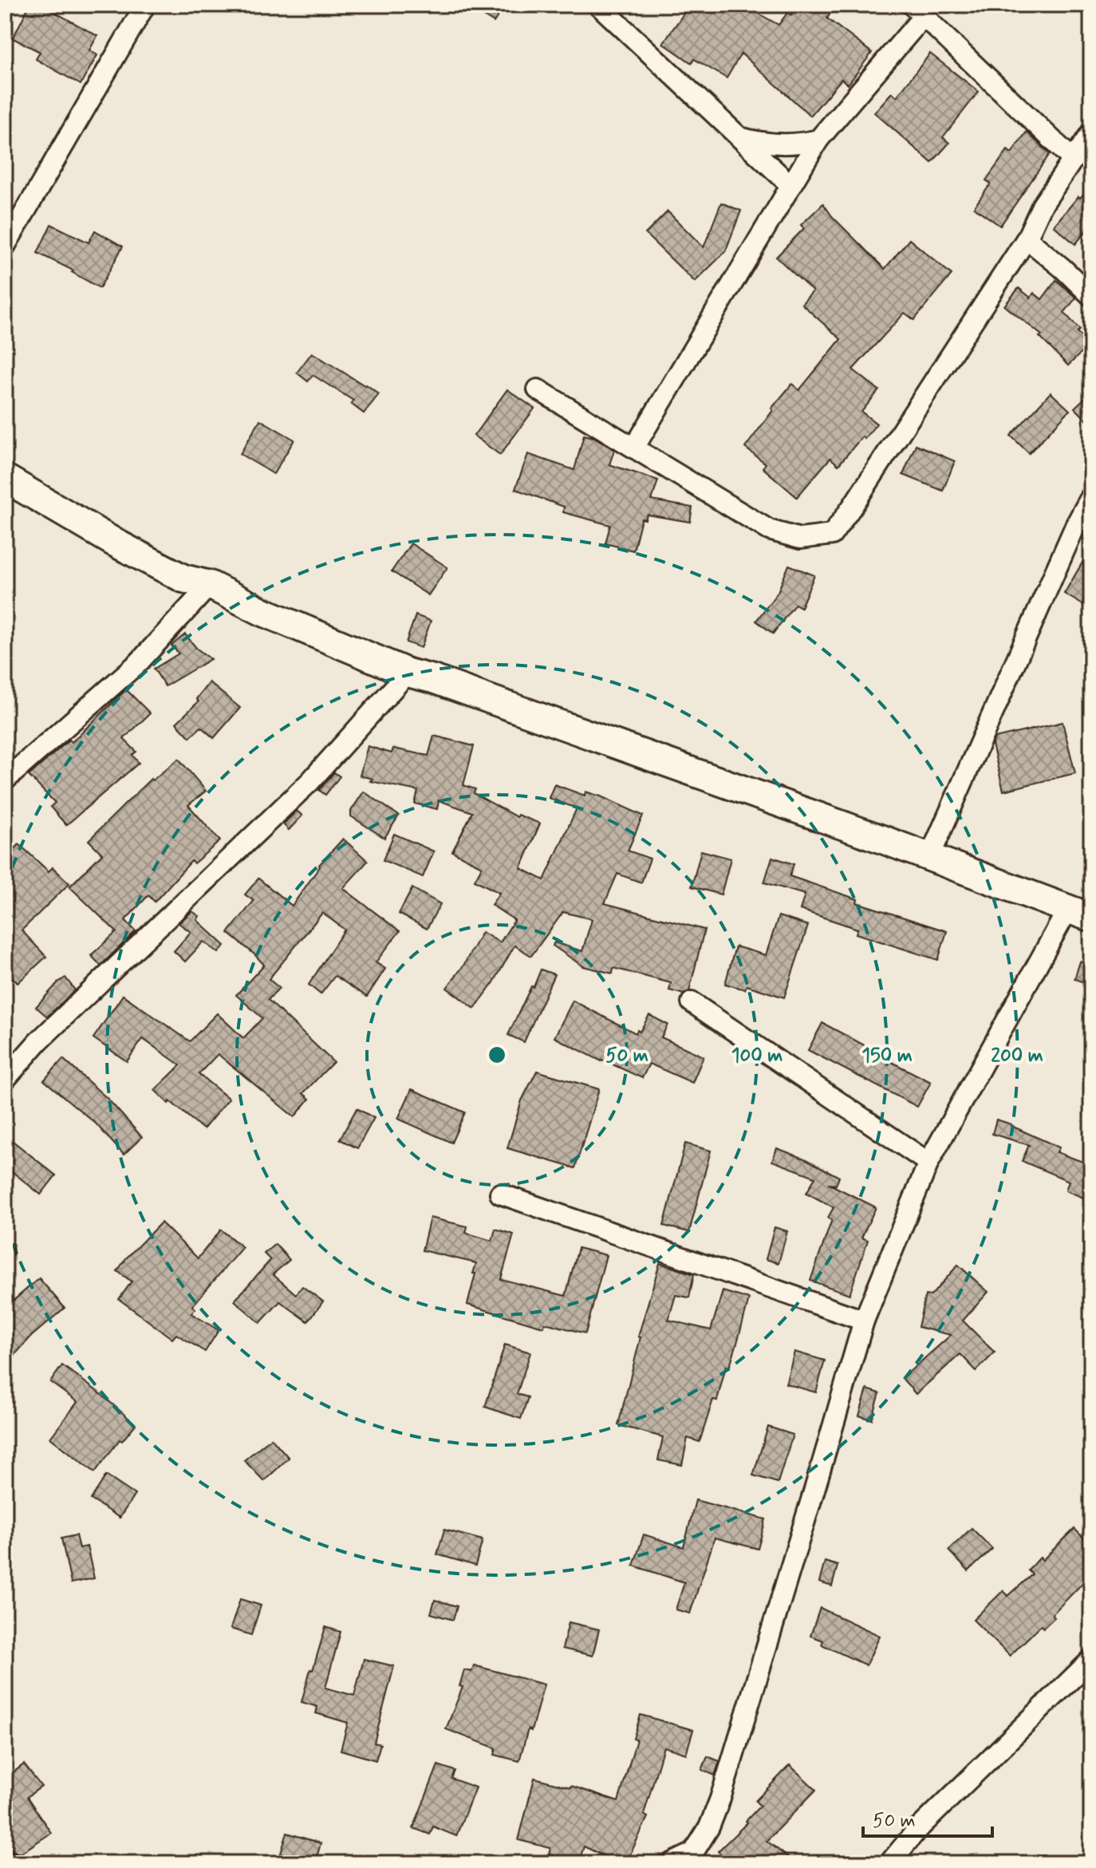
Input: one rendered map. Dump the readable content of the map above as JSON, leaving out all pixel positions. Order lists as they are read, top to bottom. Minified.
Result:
{"scale_bar":"50 m","rings":["50 m","100 m","150 m","200 m"]}
